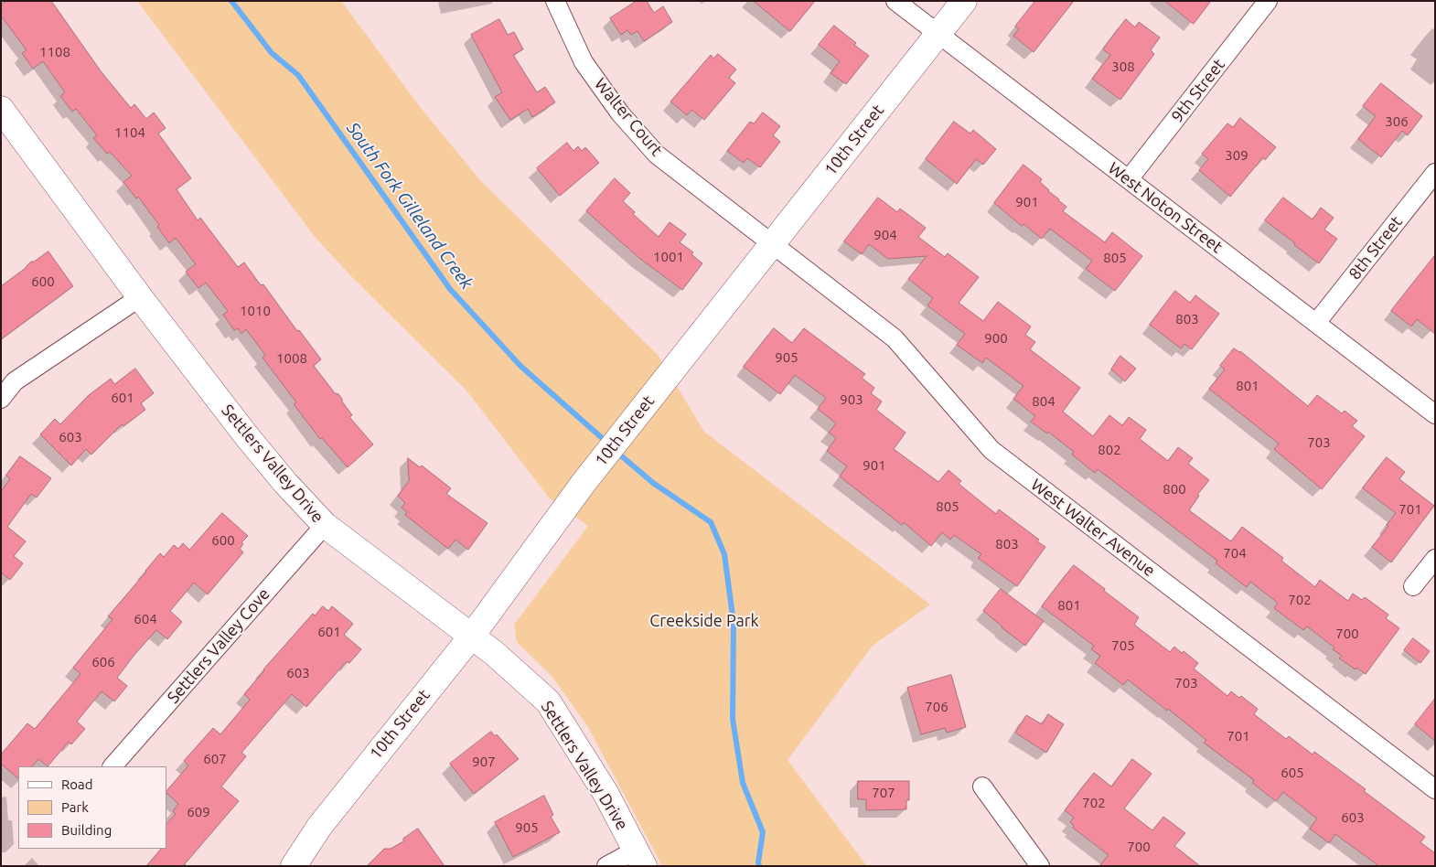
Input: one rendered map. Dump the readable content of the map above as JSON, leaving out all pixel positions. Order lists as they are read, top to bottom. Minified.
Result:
{"streets":{"street":["9th Street","Walter Court","10th Street","West Noton Street","8th Street","Settlers Valley Drive","West Walter Avenue","Settlers Valley Cove"]},"crossings":[["9th Street","West Noton Street"],["Walter Court","10th Street"],["Walter Court","West Walter Avenue"],["10th Street","West Noton Street"],["10th Street","Settlers Valley Drive"],["10th Street","West Walter Avenue"],["West Noton Street","8th Street"],["Settlers Valley Drive","Settlers Valley Cove"]],"water":["South Fork Gilleland Creek"],"parks":["Creekside Park"],"house_numbers":["1108","308","306","1104","309","901","904","1001","805","600","1010","803","900","905","1008","801","601","903","804","603","703","802","901","800","805","701","600","803","704","702","801","604","601","700","705","606","603","703","706","701","607","907","605","707","702","609","603","905","700"],"legend":["Road","Park","Building"]}
